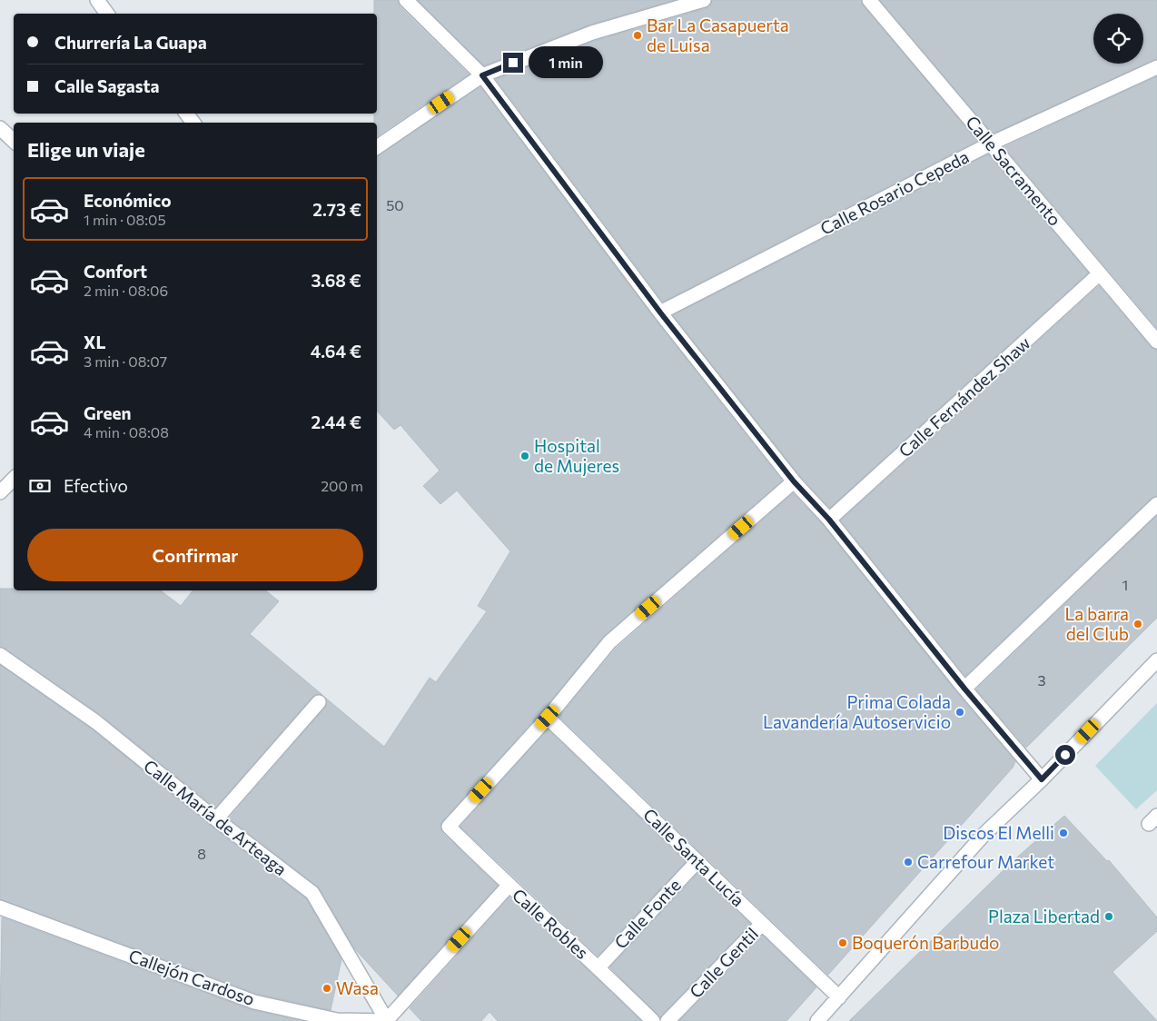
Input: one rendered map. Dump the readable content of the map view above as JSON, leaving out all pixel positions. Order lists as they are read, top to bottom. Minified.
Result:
{"streets":{"street":["Calle Sacramento","Calle Rosario Cepeda","Calle Fernández Shaw","Calle María de Arteaga","Calle Santa Lucía","Calle Fonte","Calle Robles","Calle Gentil","Callejón Cardoso"]},"crossings":[["Calle Sacramento","Calle Rosario Cepeda"],["Calle Sacramento","Calle Fernández Shaw"],["Calle María de Arteaga","Callejón Cardoso"],["Calle Santa Lucía","Calle Fonte"],["Calle Santa Lucía","Calle Robles"],["Calle Santa Lucía","Calle Gentil"],["Calle Fonte","Calle Robles"]],"places":["Bar La Casapuerta de Luisa","Hospital de Mujeres","La barra del Club","Prima Colada Lavandería Autoservicio","Discos El Melli","Carrefour Market","Plaza Libertad","Boquerón Barbudo","Wasa"],"house_numbers":["50","1","3","8"],"page":{"banner":["Churrería La Guapa","Calle Sagasta"],"bubble":"1 min","heading":"Elige un viaje","list":[{"name":"Económico","note":"1 min · 08:05","value":"2.73 €"},{"name":"Confort","note":"2 min · 08:06","value":"3.68 €"},{"name":"XL","note":"3 min · 08:07","value":"4.64 €"},{"name":"Green","note":"4 min · 08:08","value":"2.44 €"}],"pay":["Efectivo","200 m"],"buttons":"Confirmar"}}
